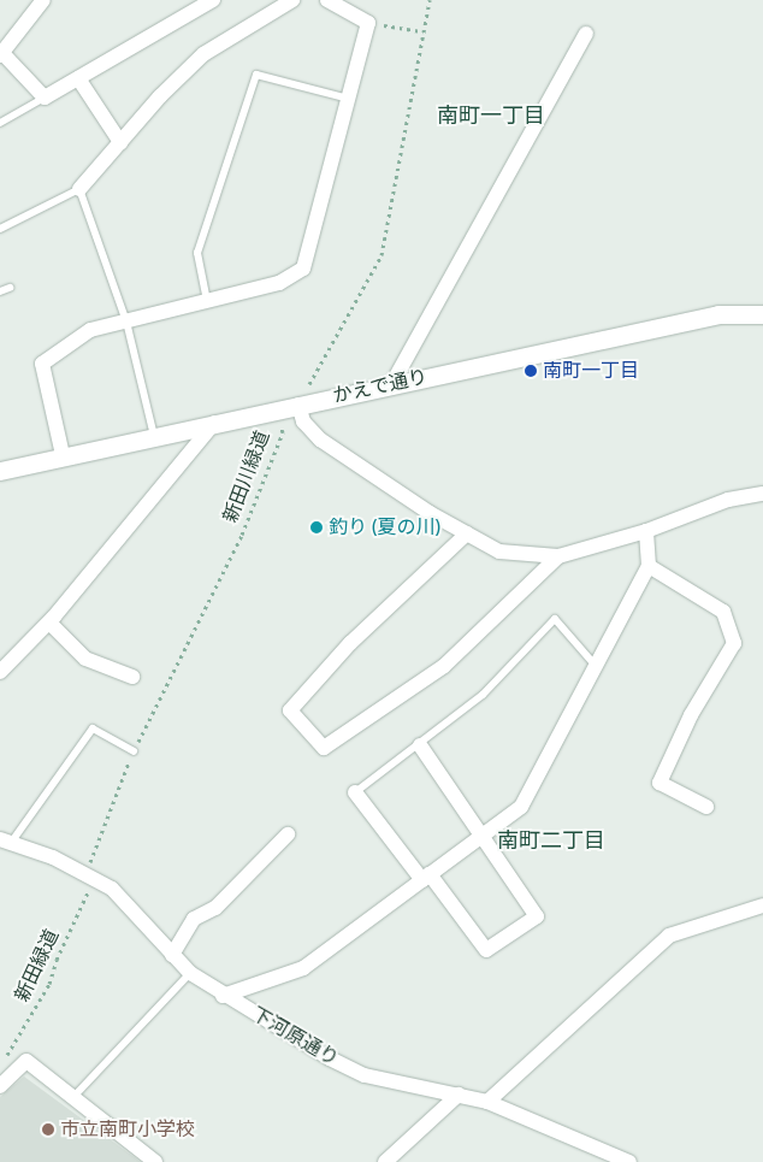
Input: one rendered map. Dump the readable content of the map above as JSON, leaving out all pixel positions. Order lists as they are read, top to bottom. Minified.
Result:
{"streets":{"street":["かえで通り","下河原通り"],"path":["新田川緑道","新田緑道"]},"crossings":[["かえで通り","新田川緑道"],["新田川緑道","新田緑道"],["新田川緑道","下河原通り"],["新田緑道","下河原通り"]],"districts":["南町一丁目","南町二丁目"],"places":["南町一丁目","釣り (夏の川)","市立南町小学校"]}
